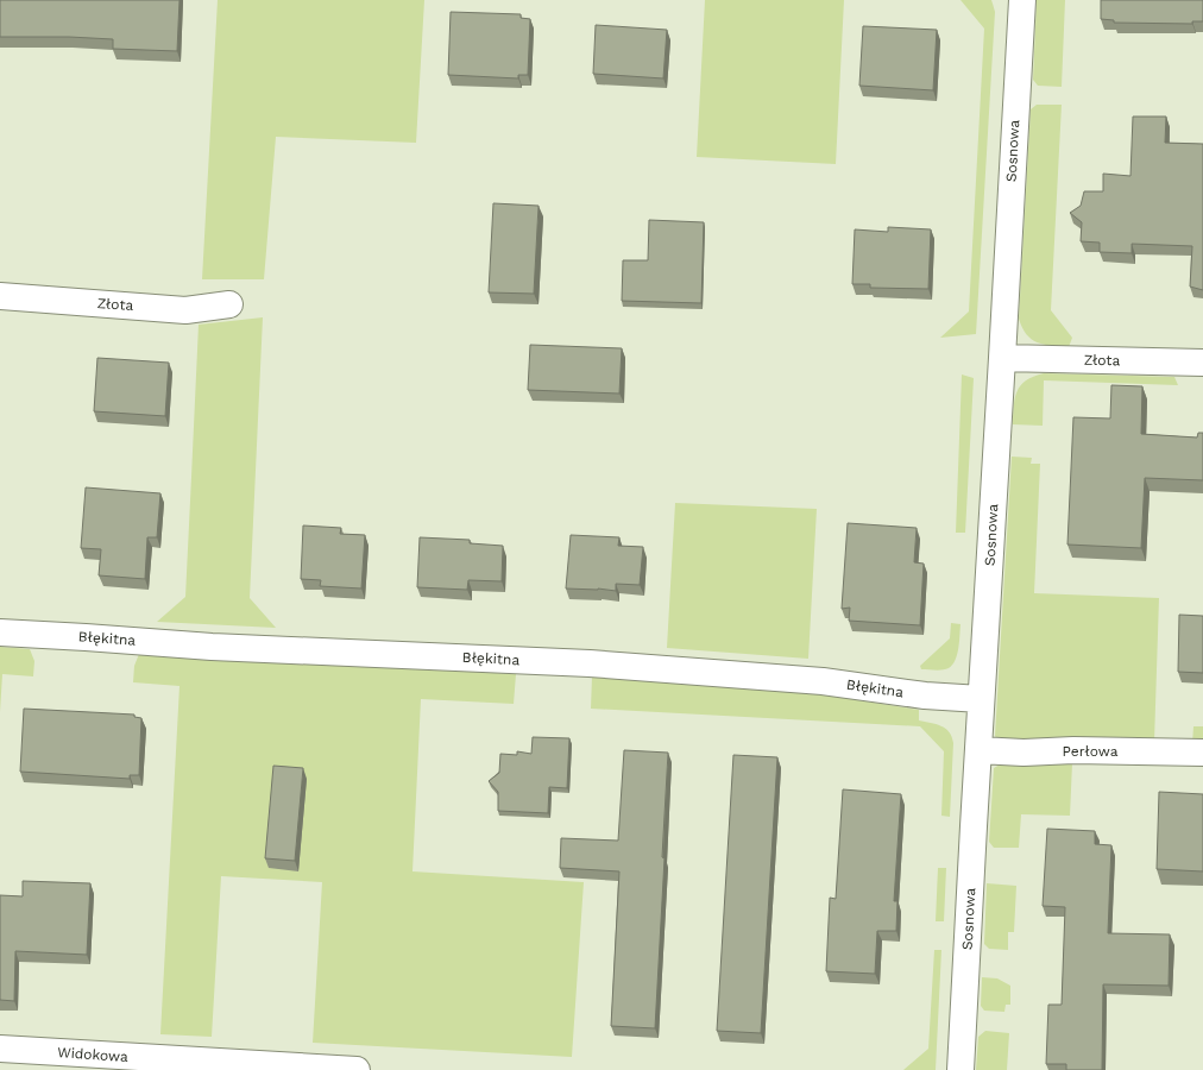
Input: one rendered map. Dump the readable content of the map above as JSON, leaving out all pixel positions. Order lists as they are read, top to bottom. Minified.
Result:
{"streets":{"street":["Sosnowa","Złota","Błękitna","Perłowa","Widokowa"]},"crossings":[["Sosnowa","Złota"],["Sosnowa","Błękitna"],["Sosnowa","Perłowa"]]}
